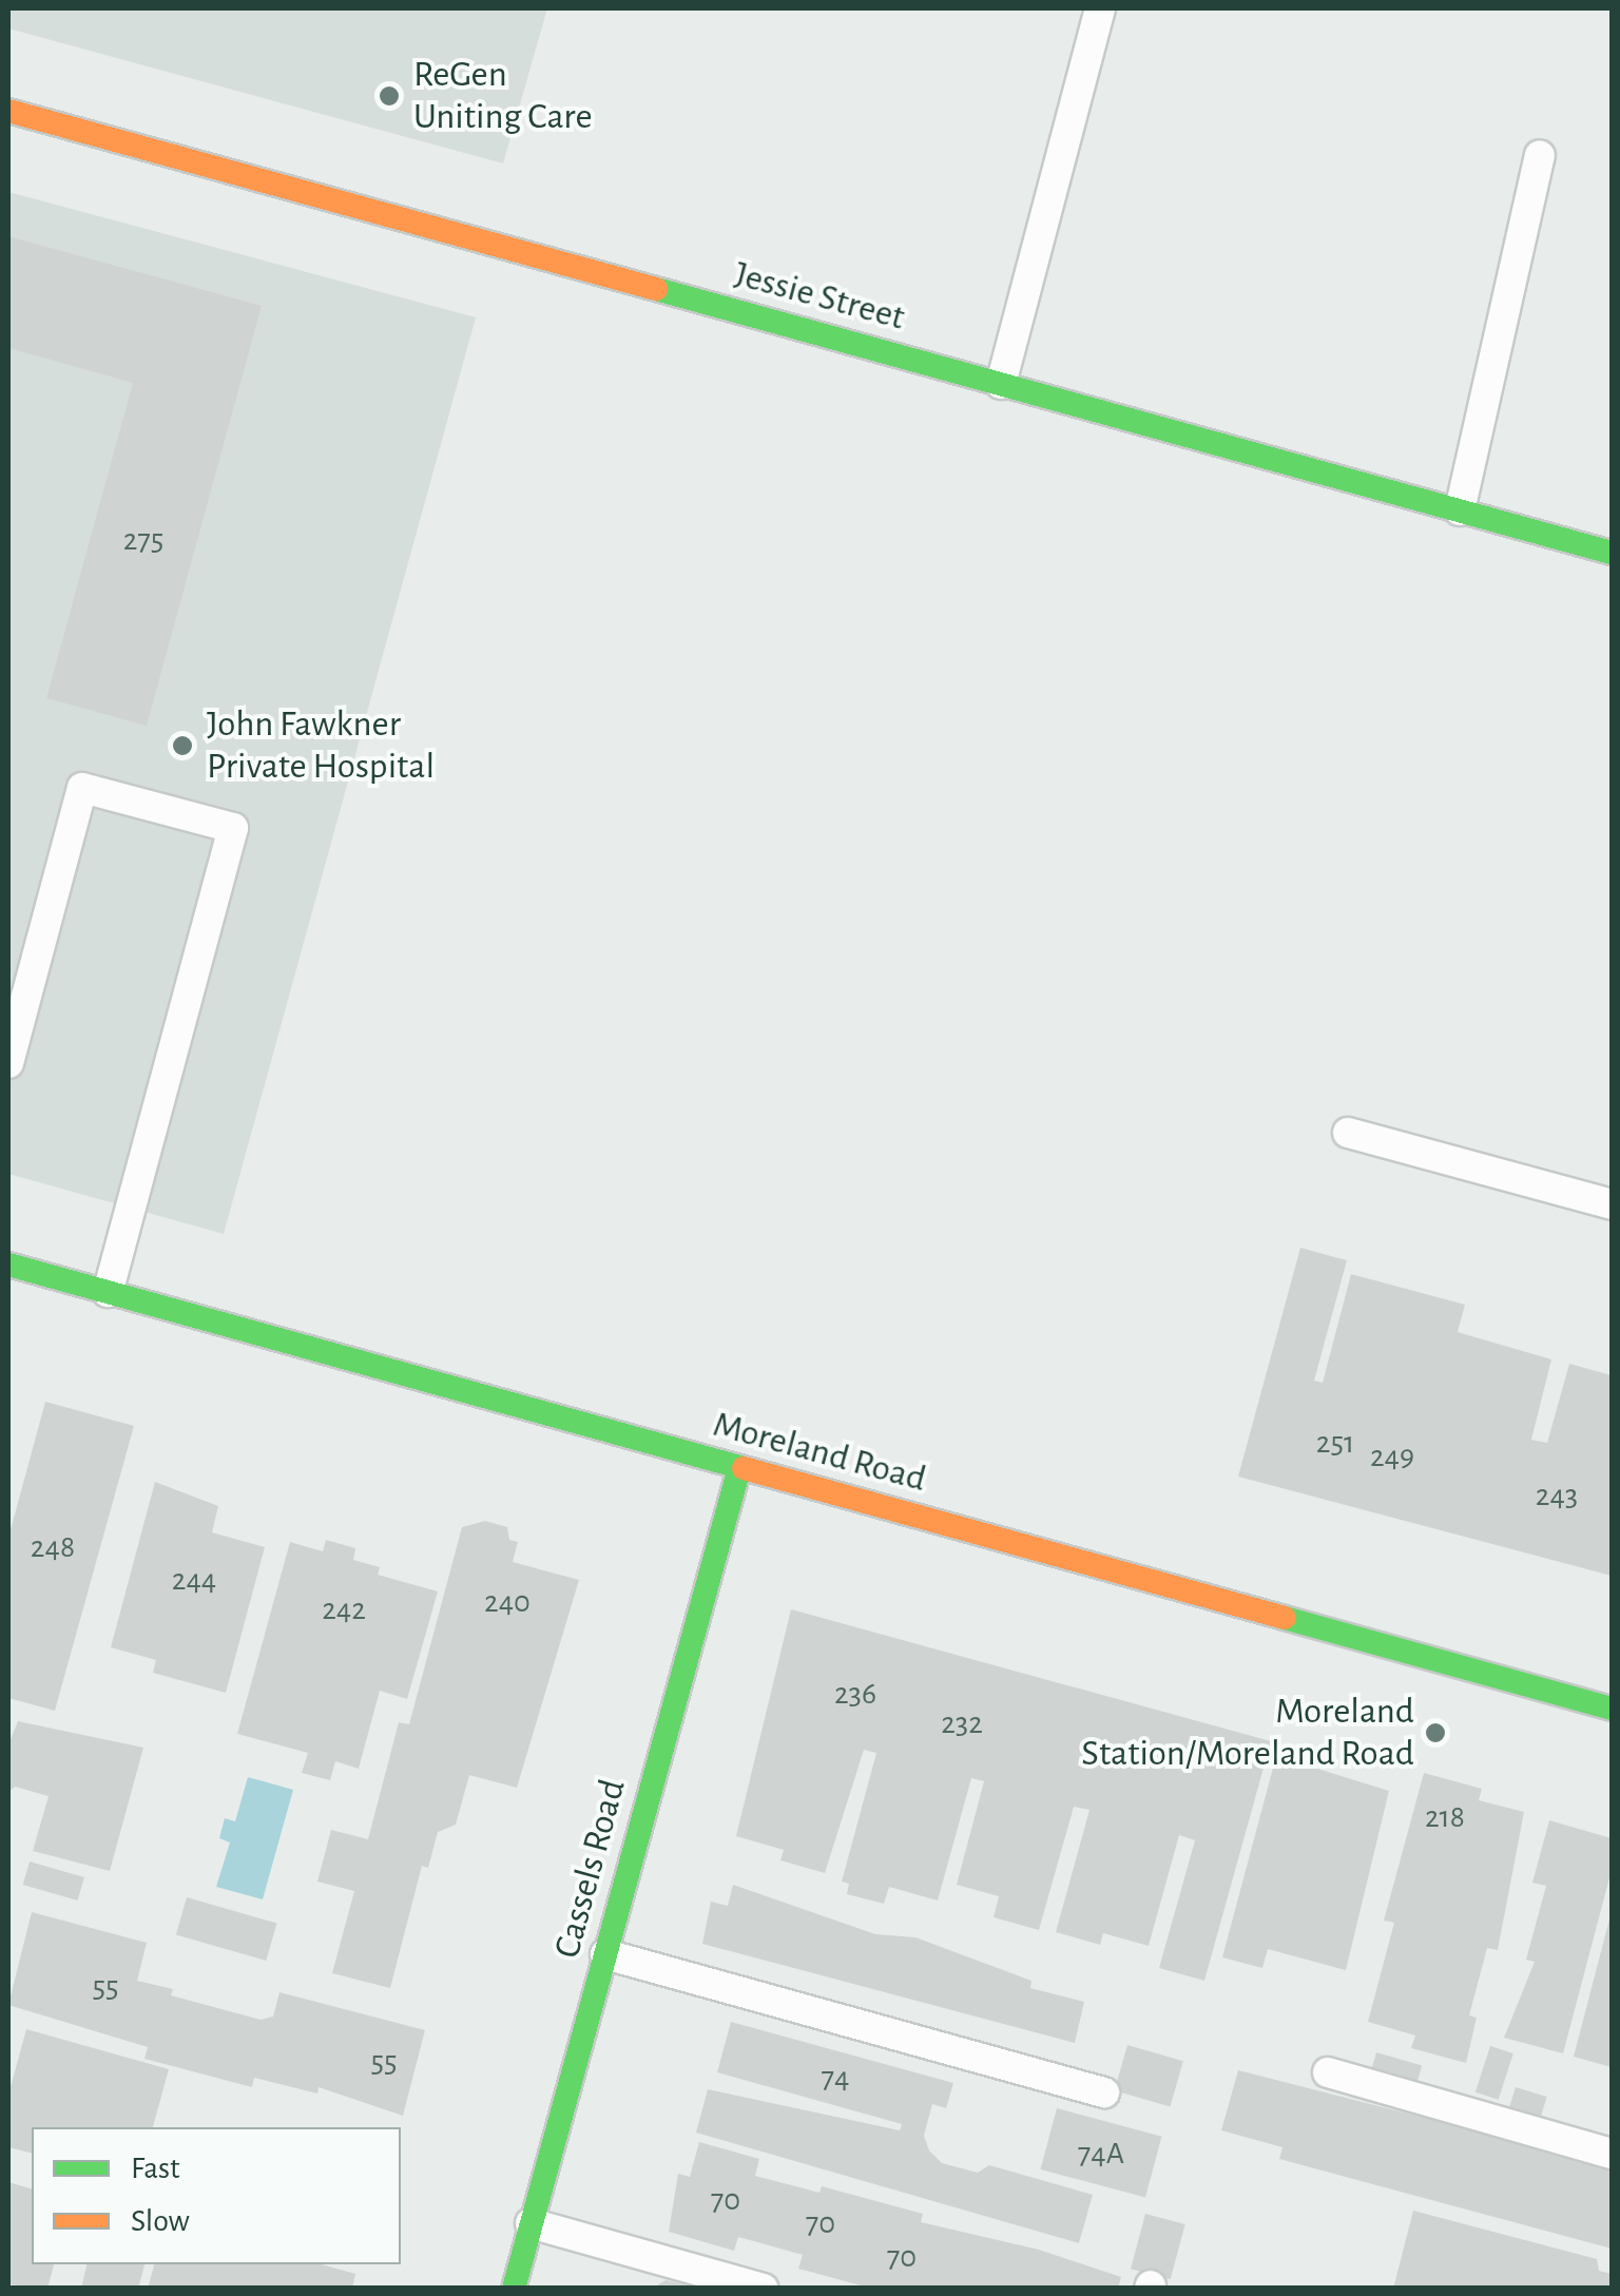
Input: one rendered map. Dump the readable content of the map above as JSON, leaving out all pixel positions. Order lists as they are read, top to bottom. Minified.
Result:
{"streets":{"street":["Jessie Street","Moreland Road","Cassels Road"]},"crossings":[["Moreland Road","Cassels Road"]],"places":["ReGen Uniting Care","John Fawkner Private Hospital","Moreland Station/Moreland Road"],"house_numbers":["275","251","249","243","248","244","240","242","236","232","218","55","55","74","74A","70","70","70"],"legend":["Fast","Slow"]}
